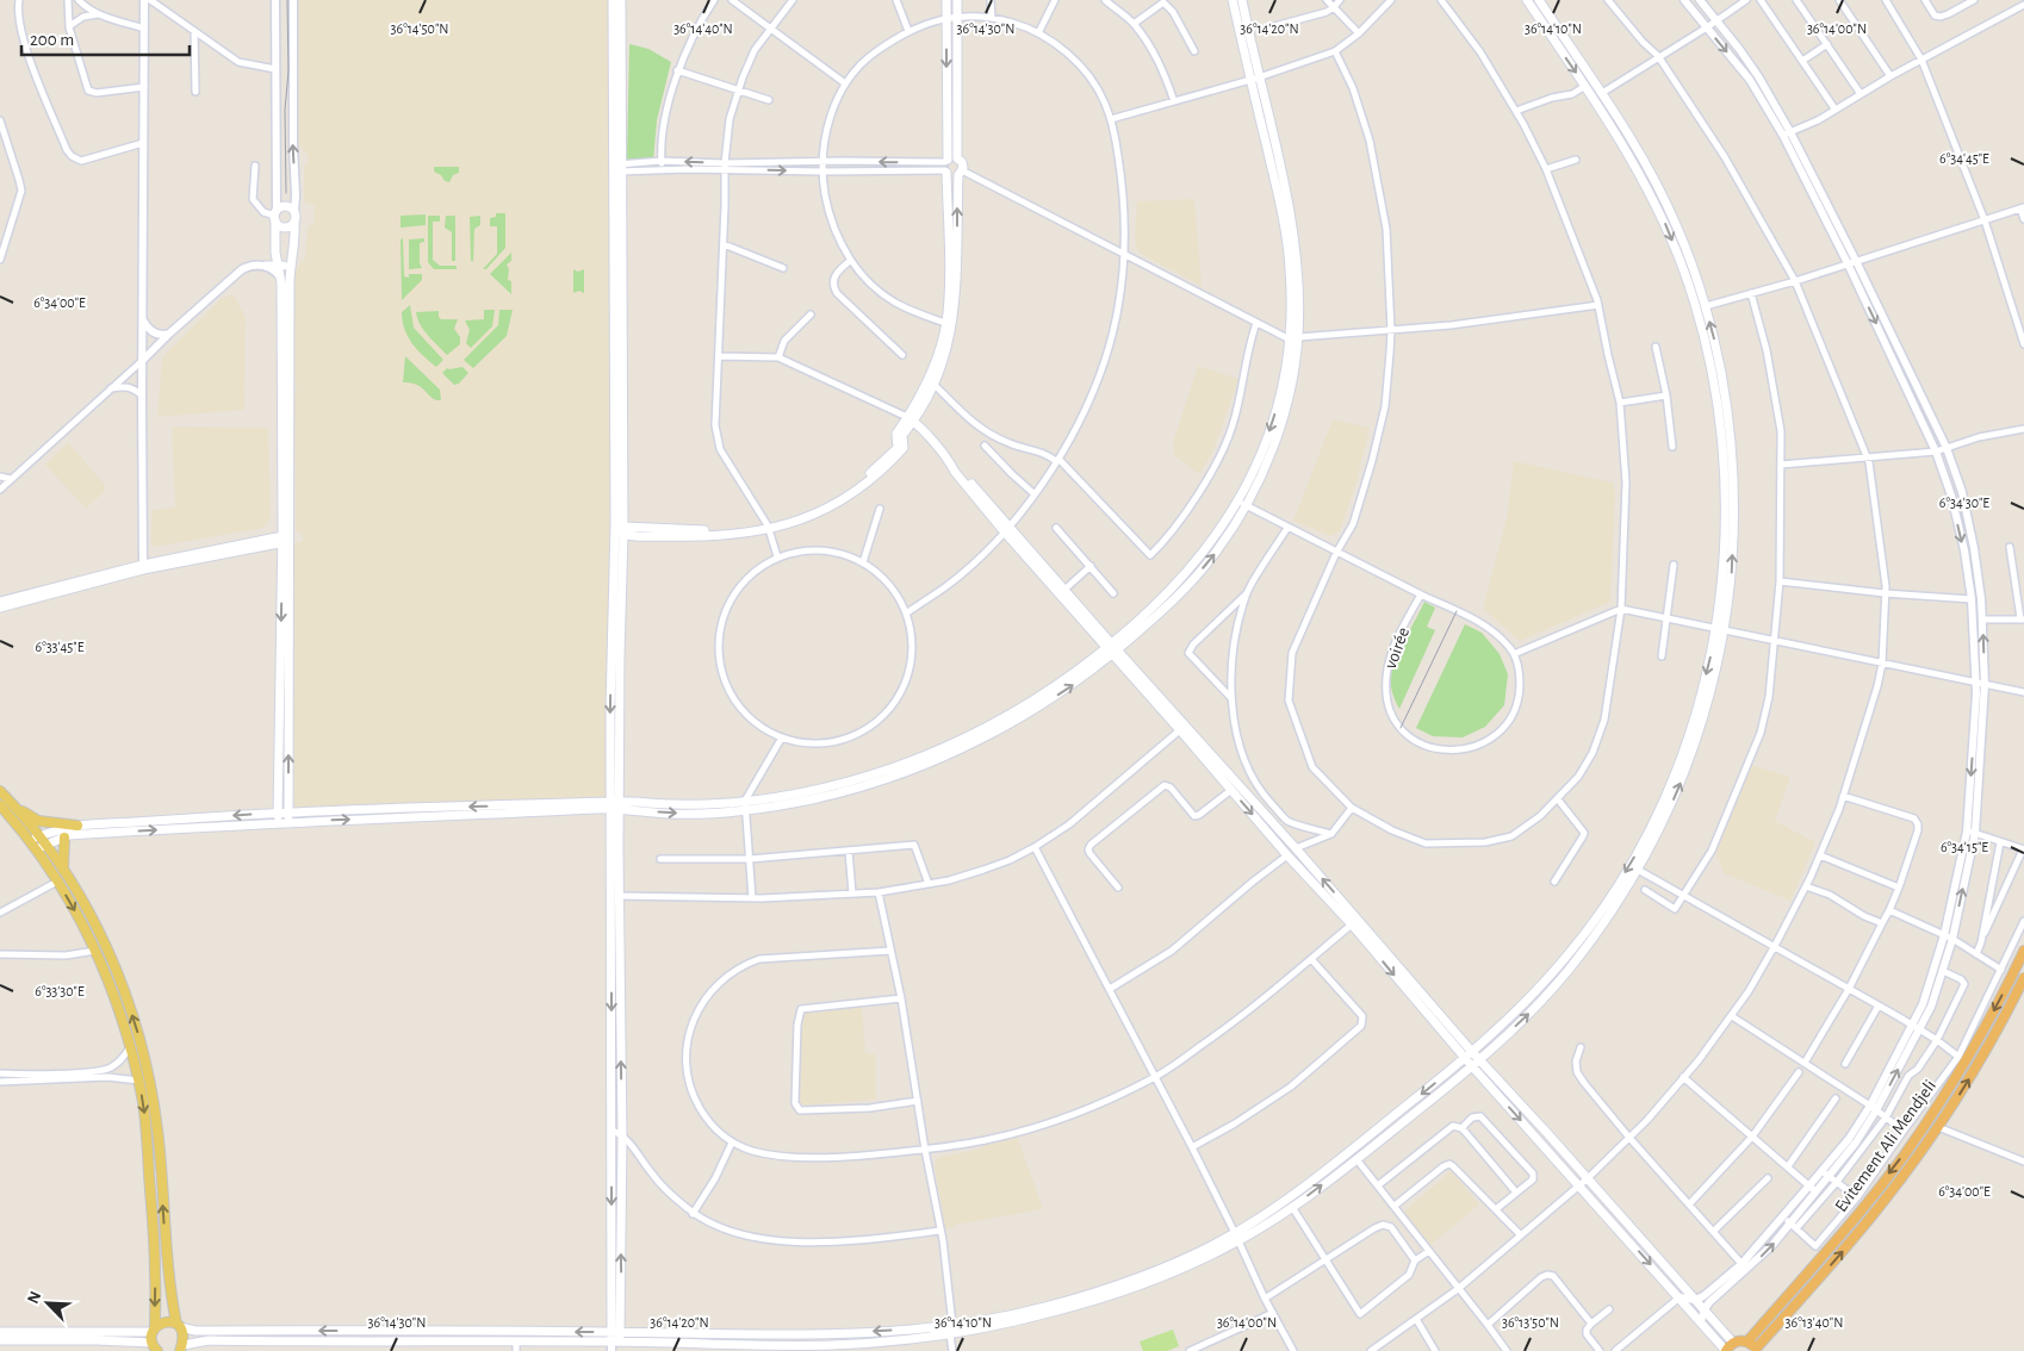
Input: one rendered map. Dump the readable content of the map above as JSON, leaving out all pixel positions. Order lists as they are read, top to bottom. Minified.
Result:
{"streets":{"highway":["Evitement Ali Mendjeli"],"street":["voirée"]},"scale_bar":"200 m","north":"top left","coordinates":["36°14'50\"N","36°14'40\"N","36°14'30\"N","36°14'20\"N","36°14'10\"N","36°14'00\"N","6°34'45\"E","6°34'00\"E","6°34'30\"E","6°33'45\"E","6°34'15\"E","6°33'30\"E","36°13'50\"N","36°13'40\"N"]}
